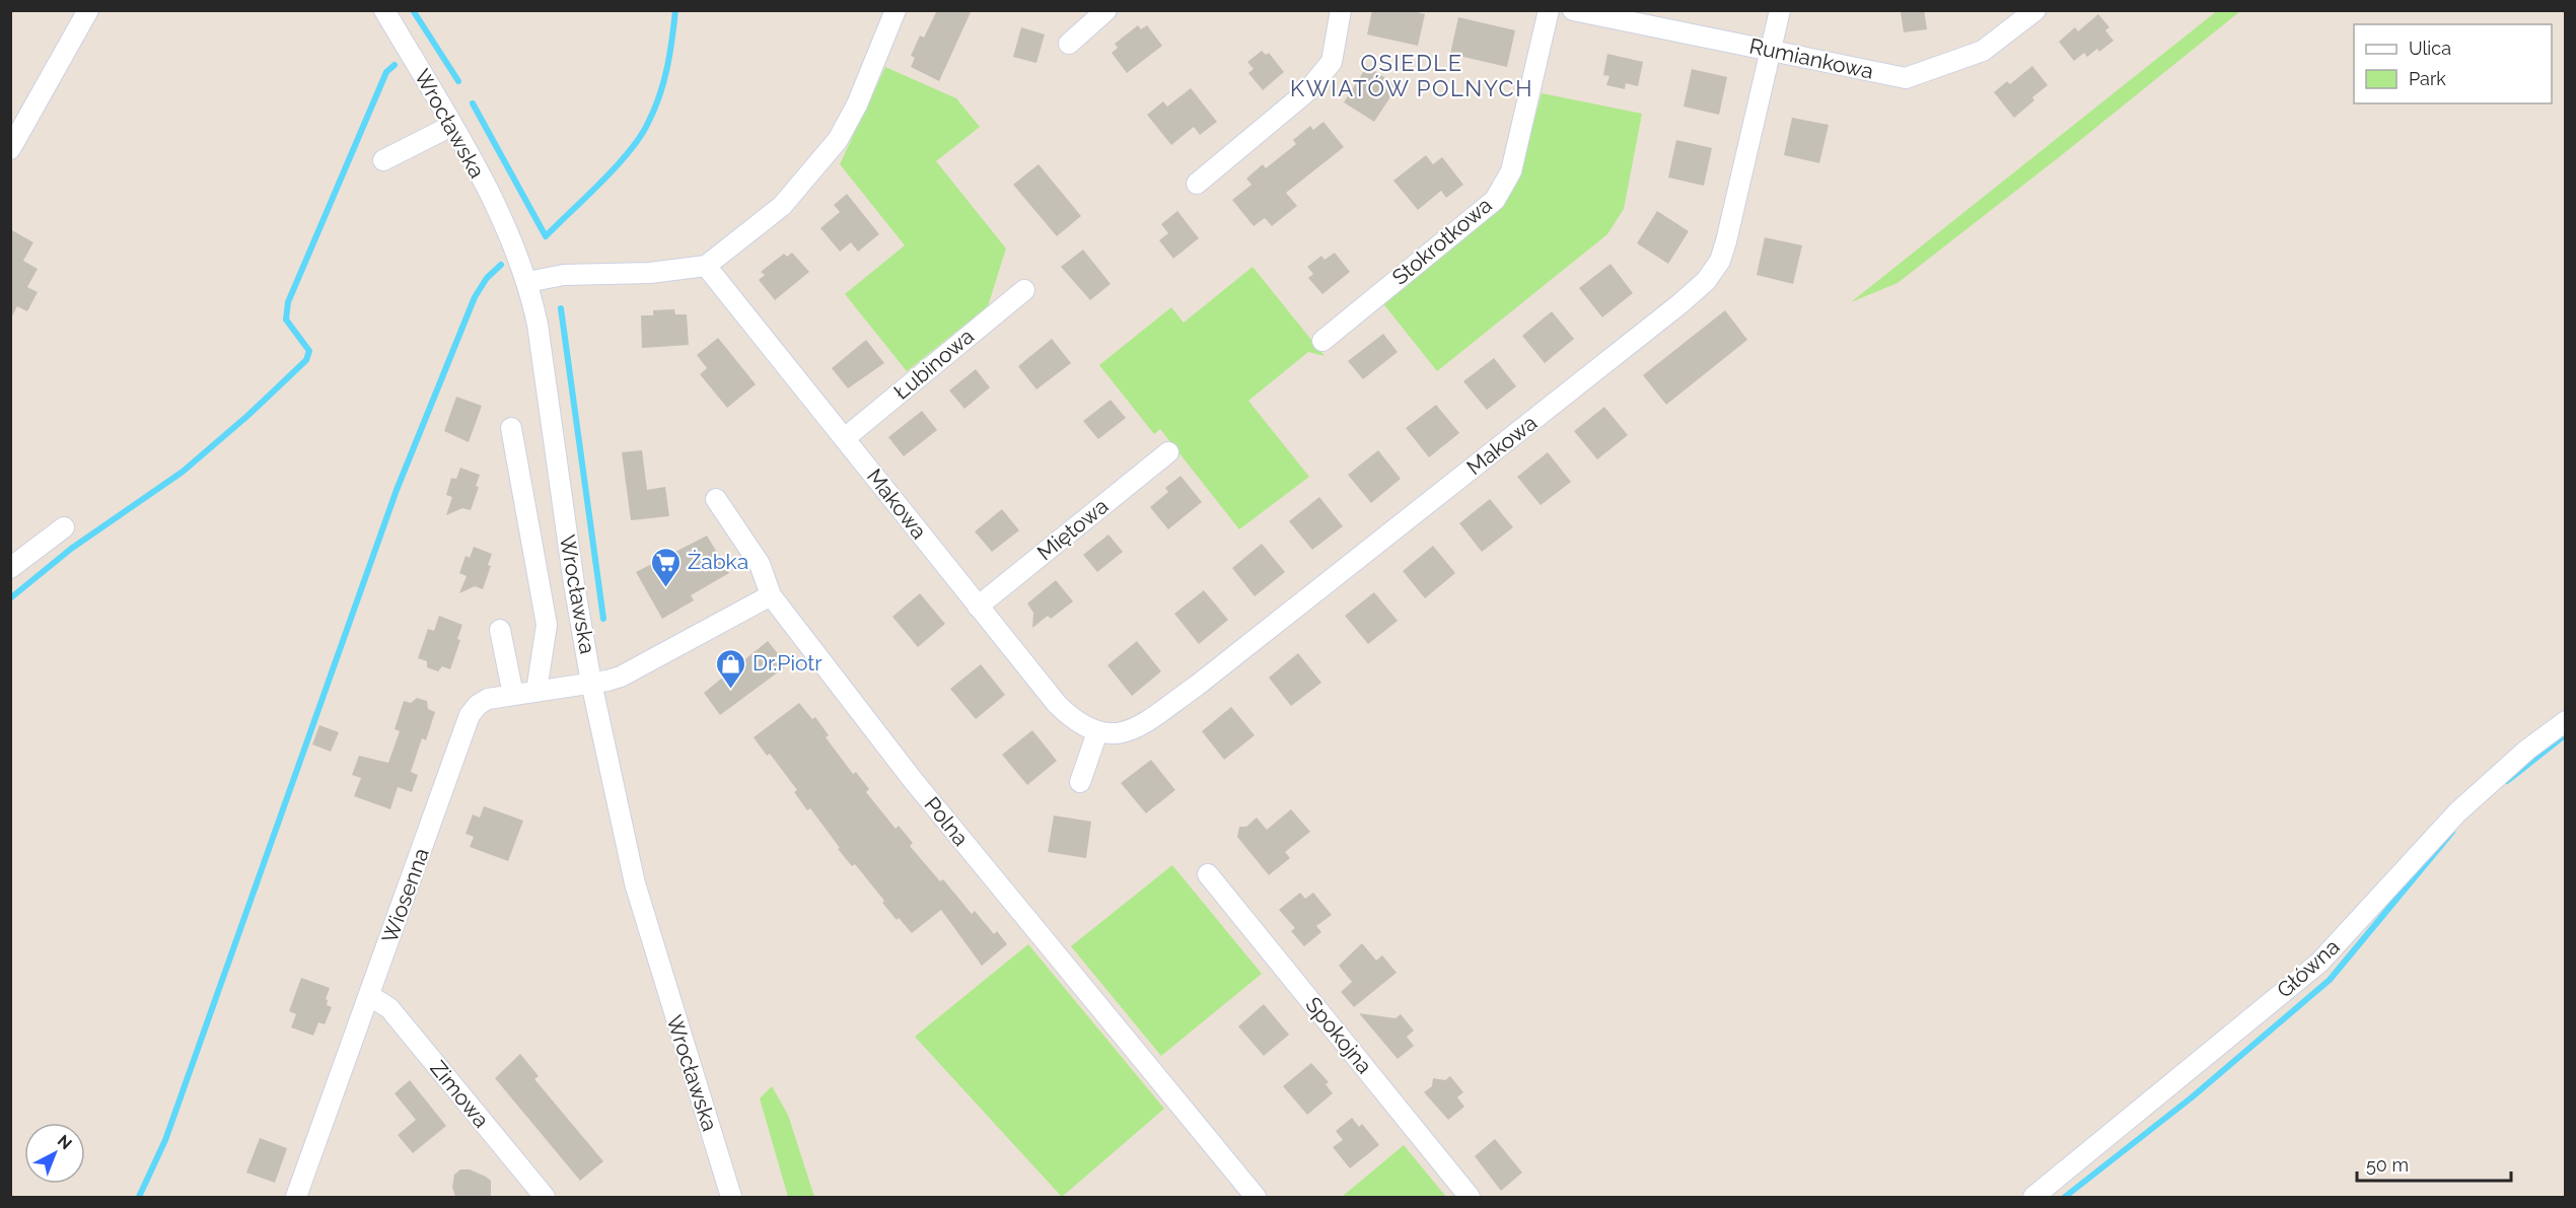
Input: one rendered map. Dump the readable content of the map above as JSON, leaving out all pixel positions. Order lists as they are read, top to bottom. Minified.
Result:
{"streets":{"street":["Rumiankowa","Wrocławska","Stokrotkowa","Łubinowa","Makowa","Miętowa","Polna","Wiosenna","Główna","Spokojna","Zimowa"]},"crossings":[["Rumiankowa","Makowa"],["Wrocławska","Wiosenna"],["Łubinowa","Makowa"],["Makowa","Miętowa"],["Wiosenna","Zimowa"]],"districts":["OSIEDLE KWIATÓW POLNYCH"],"places":{"supermarket":["Żabka"],"shop":["Dr.Piotr"]},"legend":["Ulica","Park"],"scale_bar":"50 m","north":"top right"}
